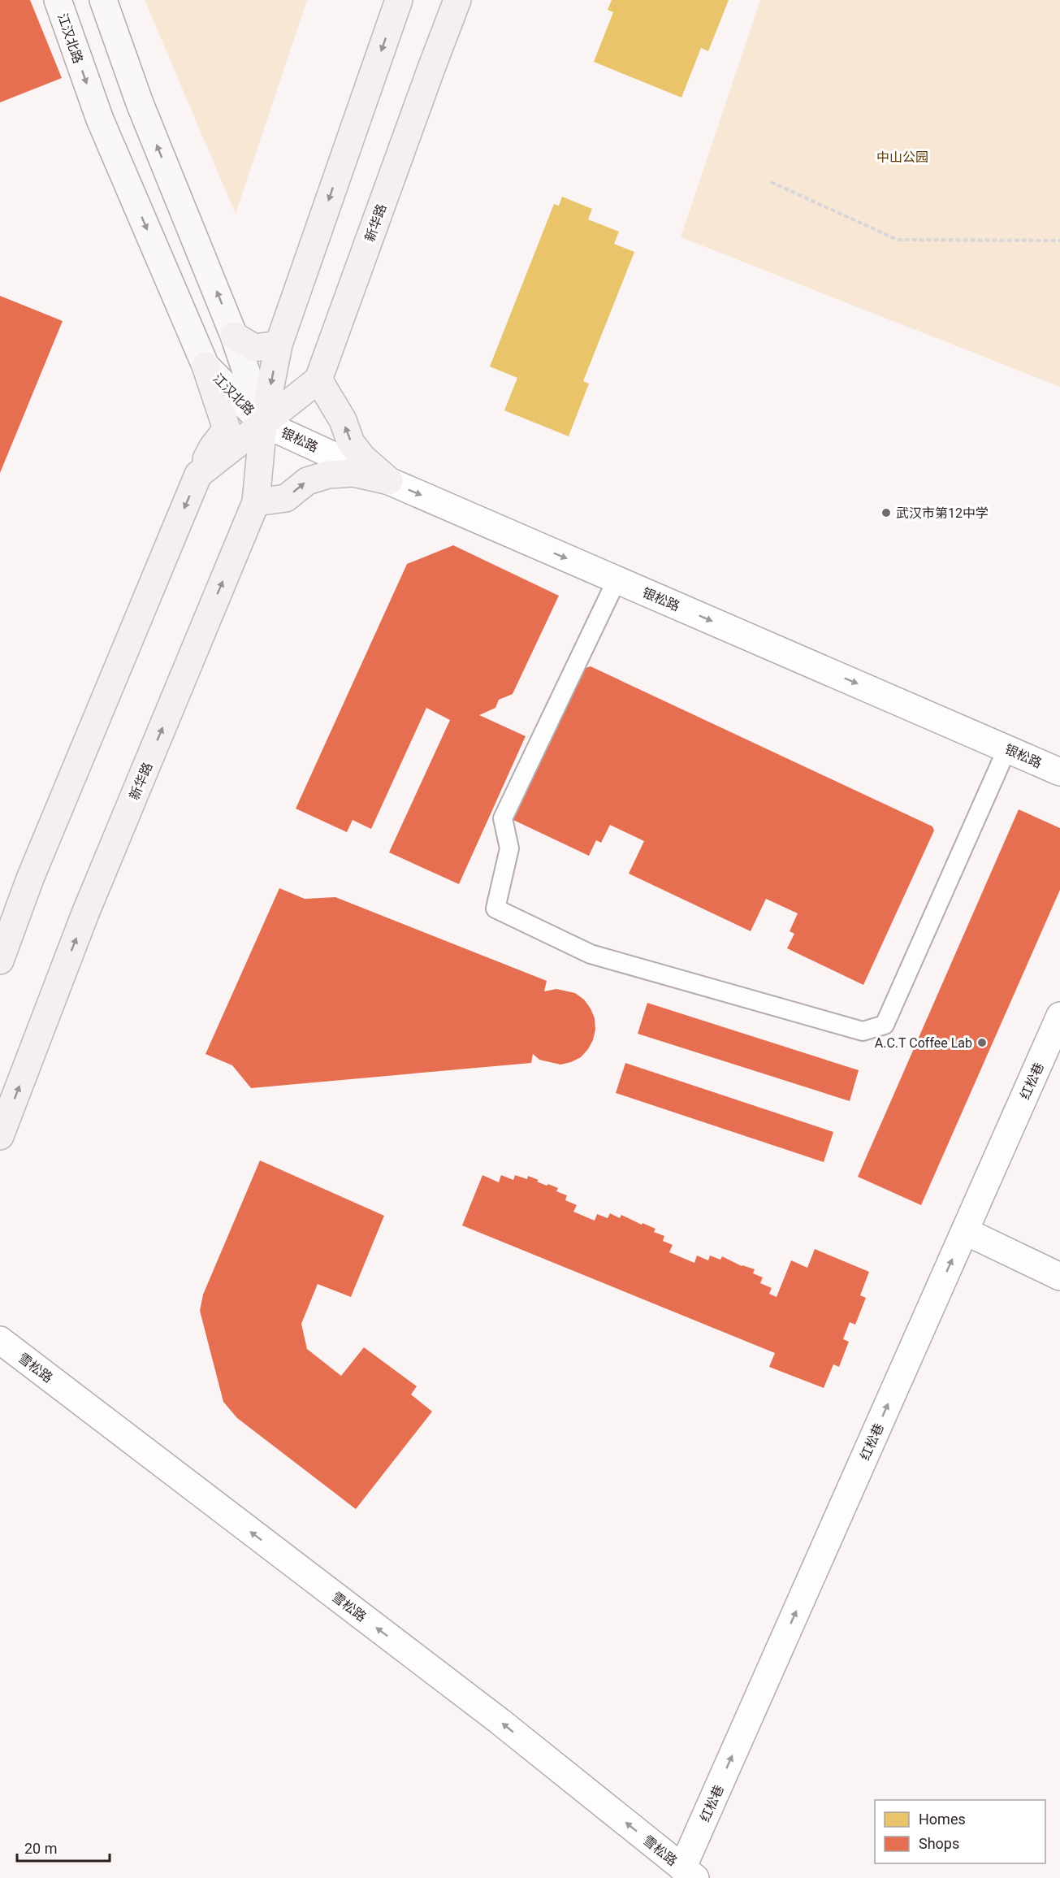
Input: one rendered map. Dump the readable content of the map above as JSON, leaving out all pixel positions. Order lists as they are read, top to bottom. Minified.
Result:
{"streets":{"main road":["江汉北路","新华路"],"street":["银松路","红松巷","雪松路"]},"crossings":[["江汉北路","新华路"],["江汉北路","银松路"],["新华路","银松路"],["红松巷","雪松路"]],"one_way":["银松路","红松巷","雪松路"],"parks":["中山公园"],"places":["武汉市第12中学","A.C.T Coffee Lab"],"legend":["Homes","Shops"],"scale_bar":"20 m"}
